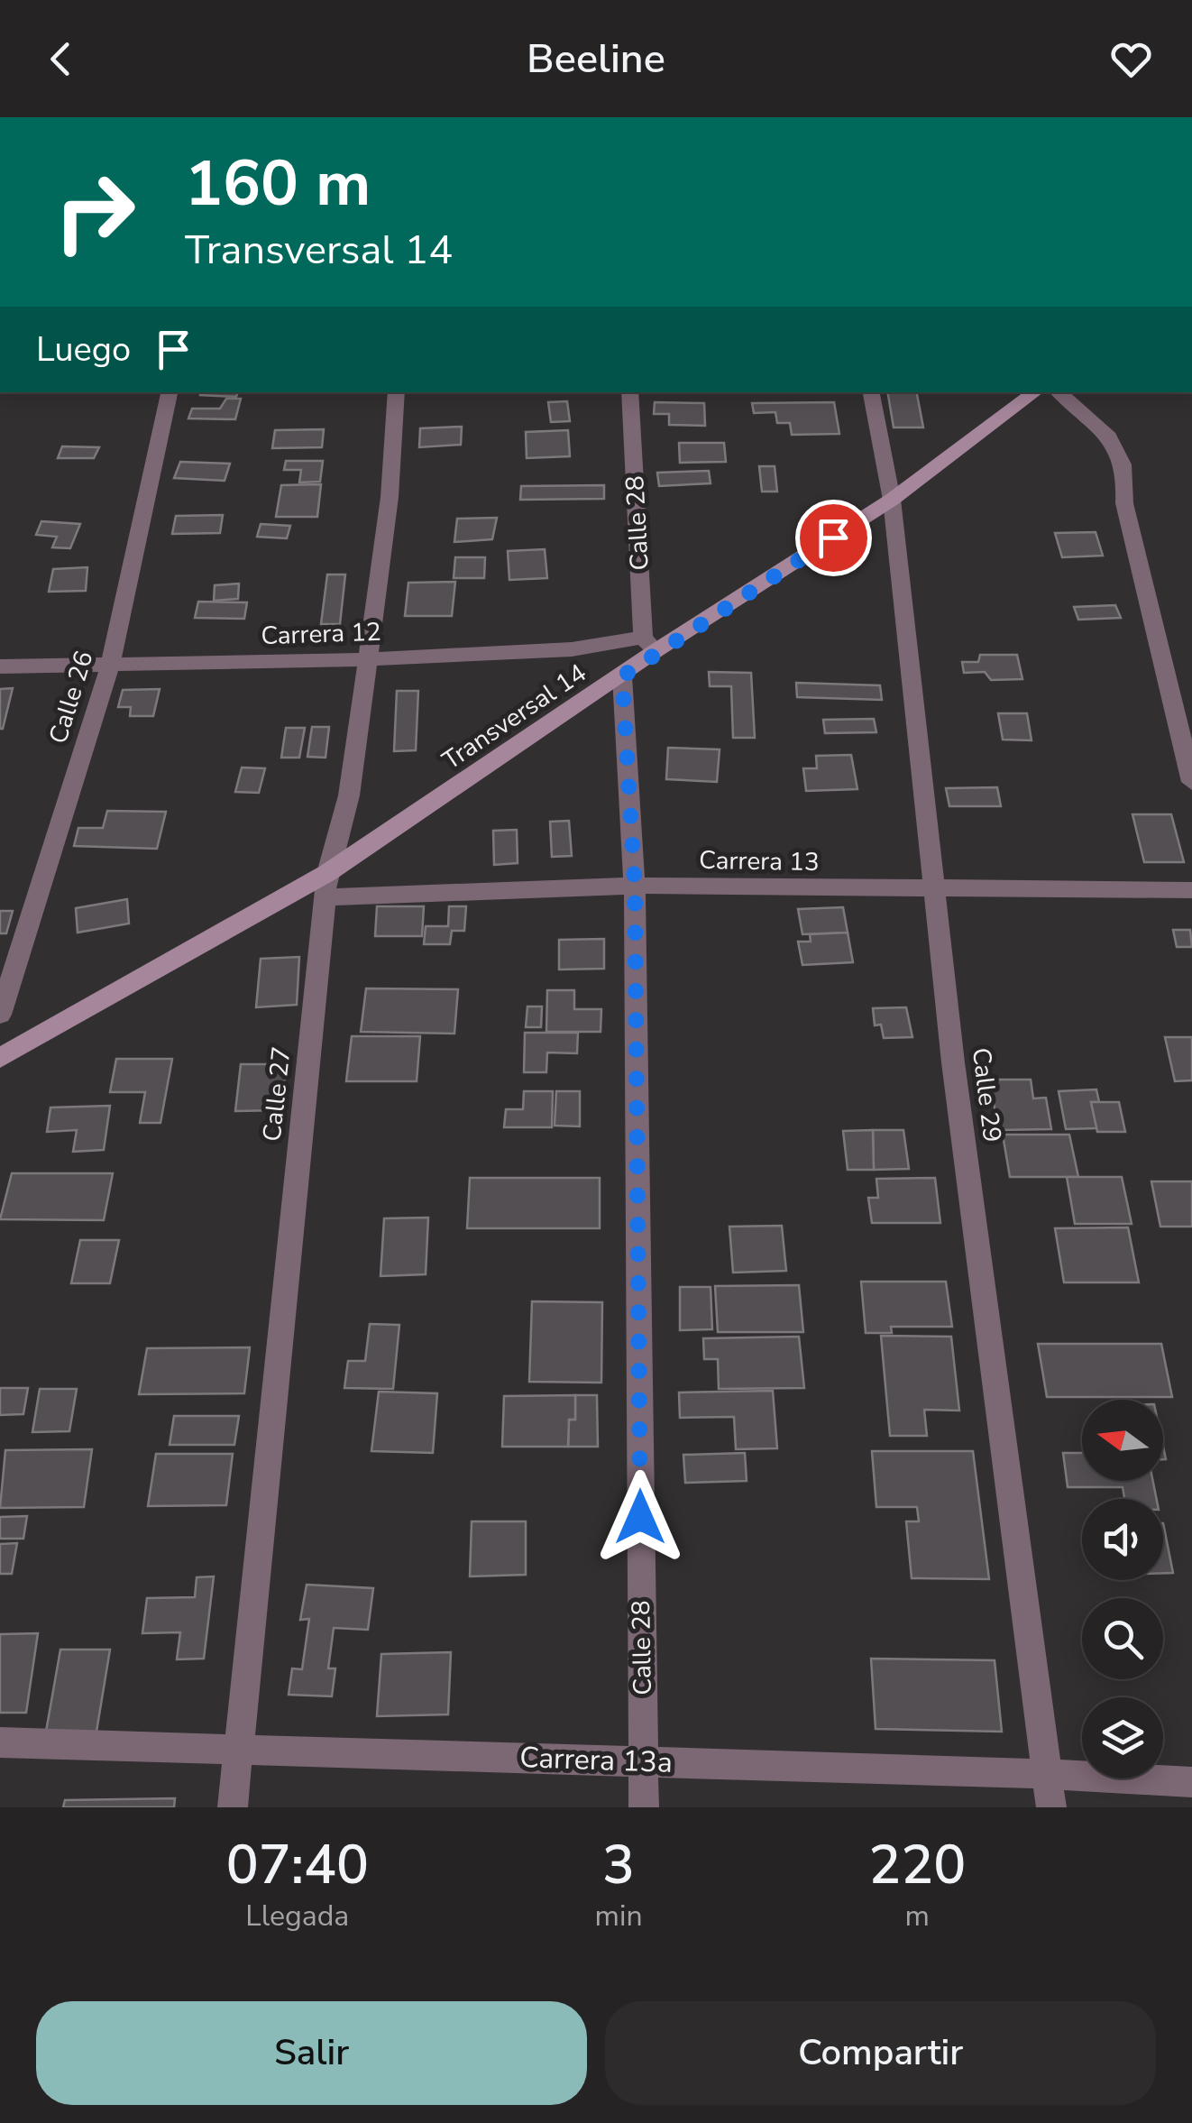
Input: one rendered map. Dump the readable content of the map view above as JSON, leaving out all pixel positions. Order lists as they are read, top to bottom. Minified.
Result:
{"streets":{"street":["Calle 28","Carrera 12","Calle 26","Transversal 14","Carrera 13","Calle 27","Calle 29","Carrera 13a"]},"crossings":[["Calle 28","Carrera 12"],["Calle 28","Transversal 14"],["Calle 28","Carrera 13"],["Calle 28","Carrera 13a"],["Carrera 12","Calle 26"],["Carrera 12","Transversal 14"],["Carrera 12","Calle 27"],["Transversal 14","Carrera 13"],["Transversal 14","Calle 27"],["Transversal 14","Calle 29"],["Carrera 13","Calle 27"],["Carrera 13","Calle 29"],["Calle 27","Carrera 13a"],["Calle 29","Carrera 13a"]],"north":"left","page":{"header":"Beeline","turn":["160 m","Transversal 14"],"then":"Luego","eta":["07:40","Llegada","3","min","220","m"],"buttons":["Salir","Compartir"]}}
